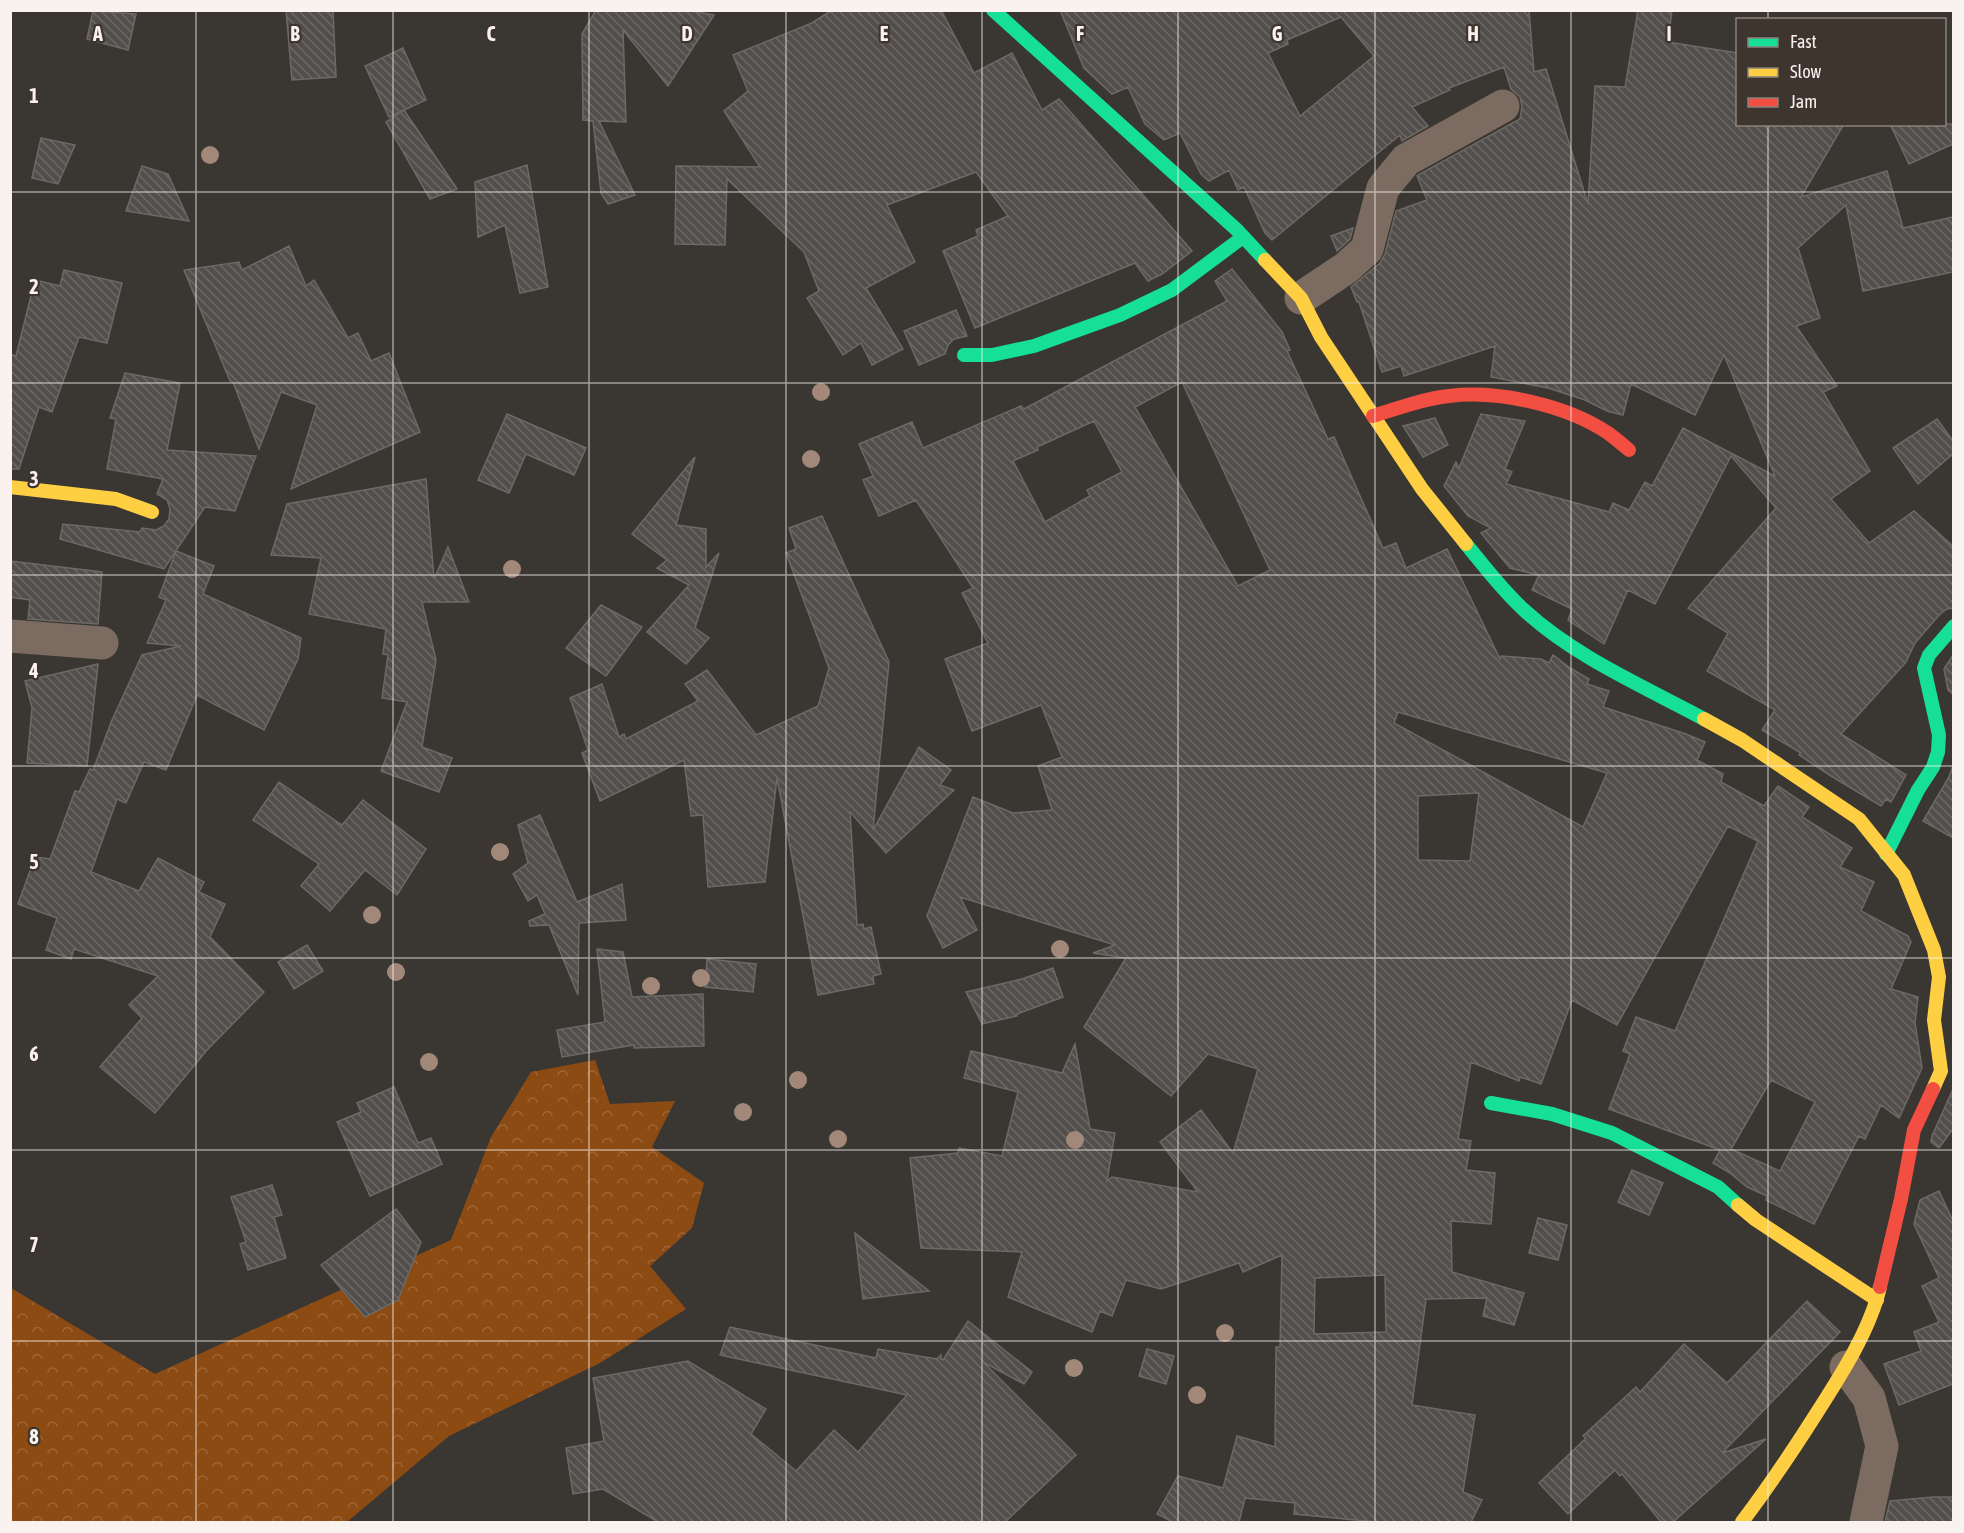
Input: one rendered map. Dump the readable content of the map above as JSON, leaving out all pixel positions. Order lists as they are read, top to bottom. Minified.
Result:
{"legend":["Fast","Slow","Jam"],"grid":{"columns":["A","B","C","D","E","F","G","H","I"],"rows":["1","2","3","4","5","6","7","8"]}}
